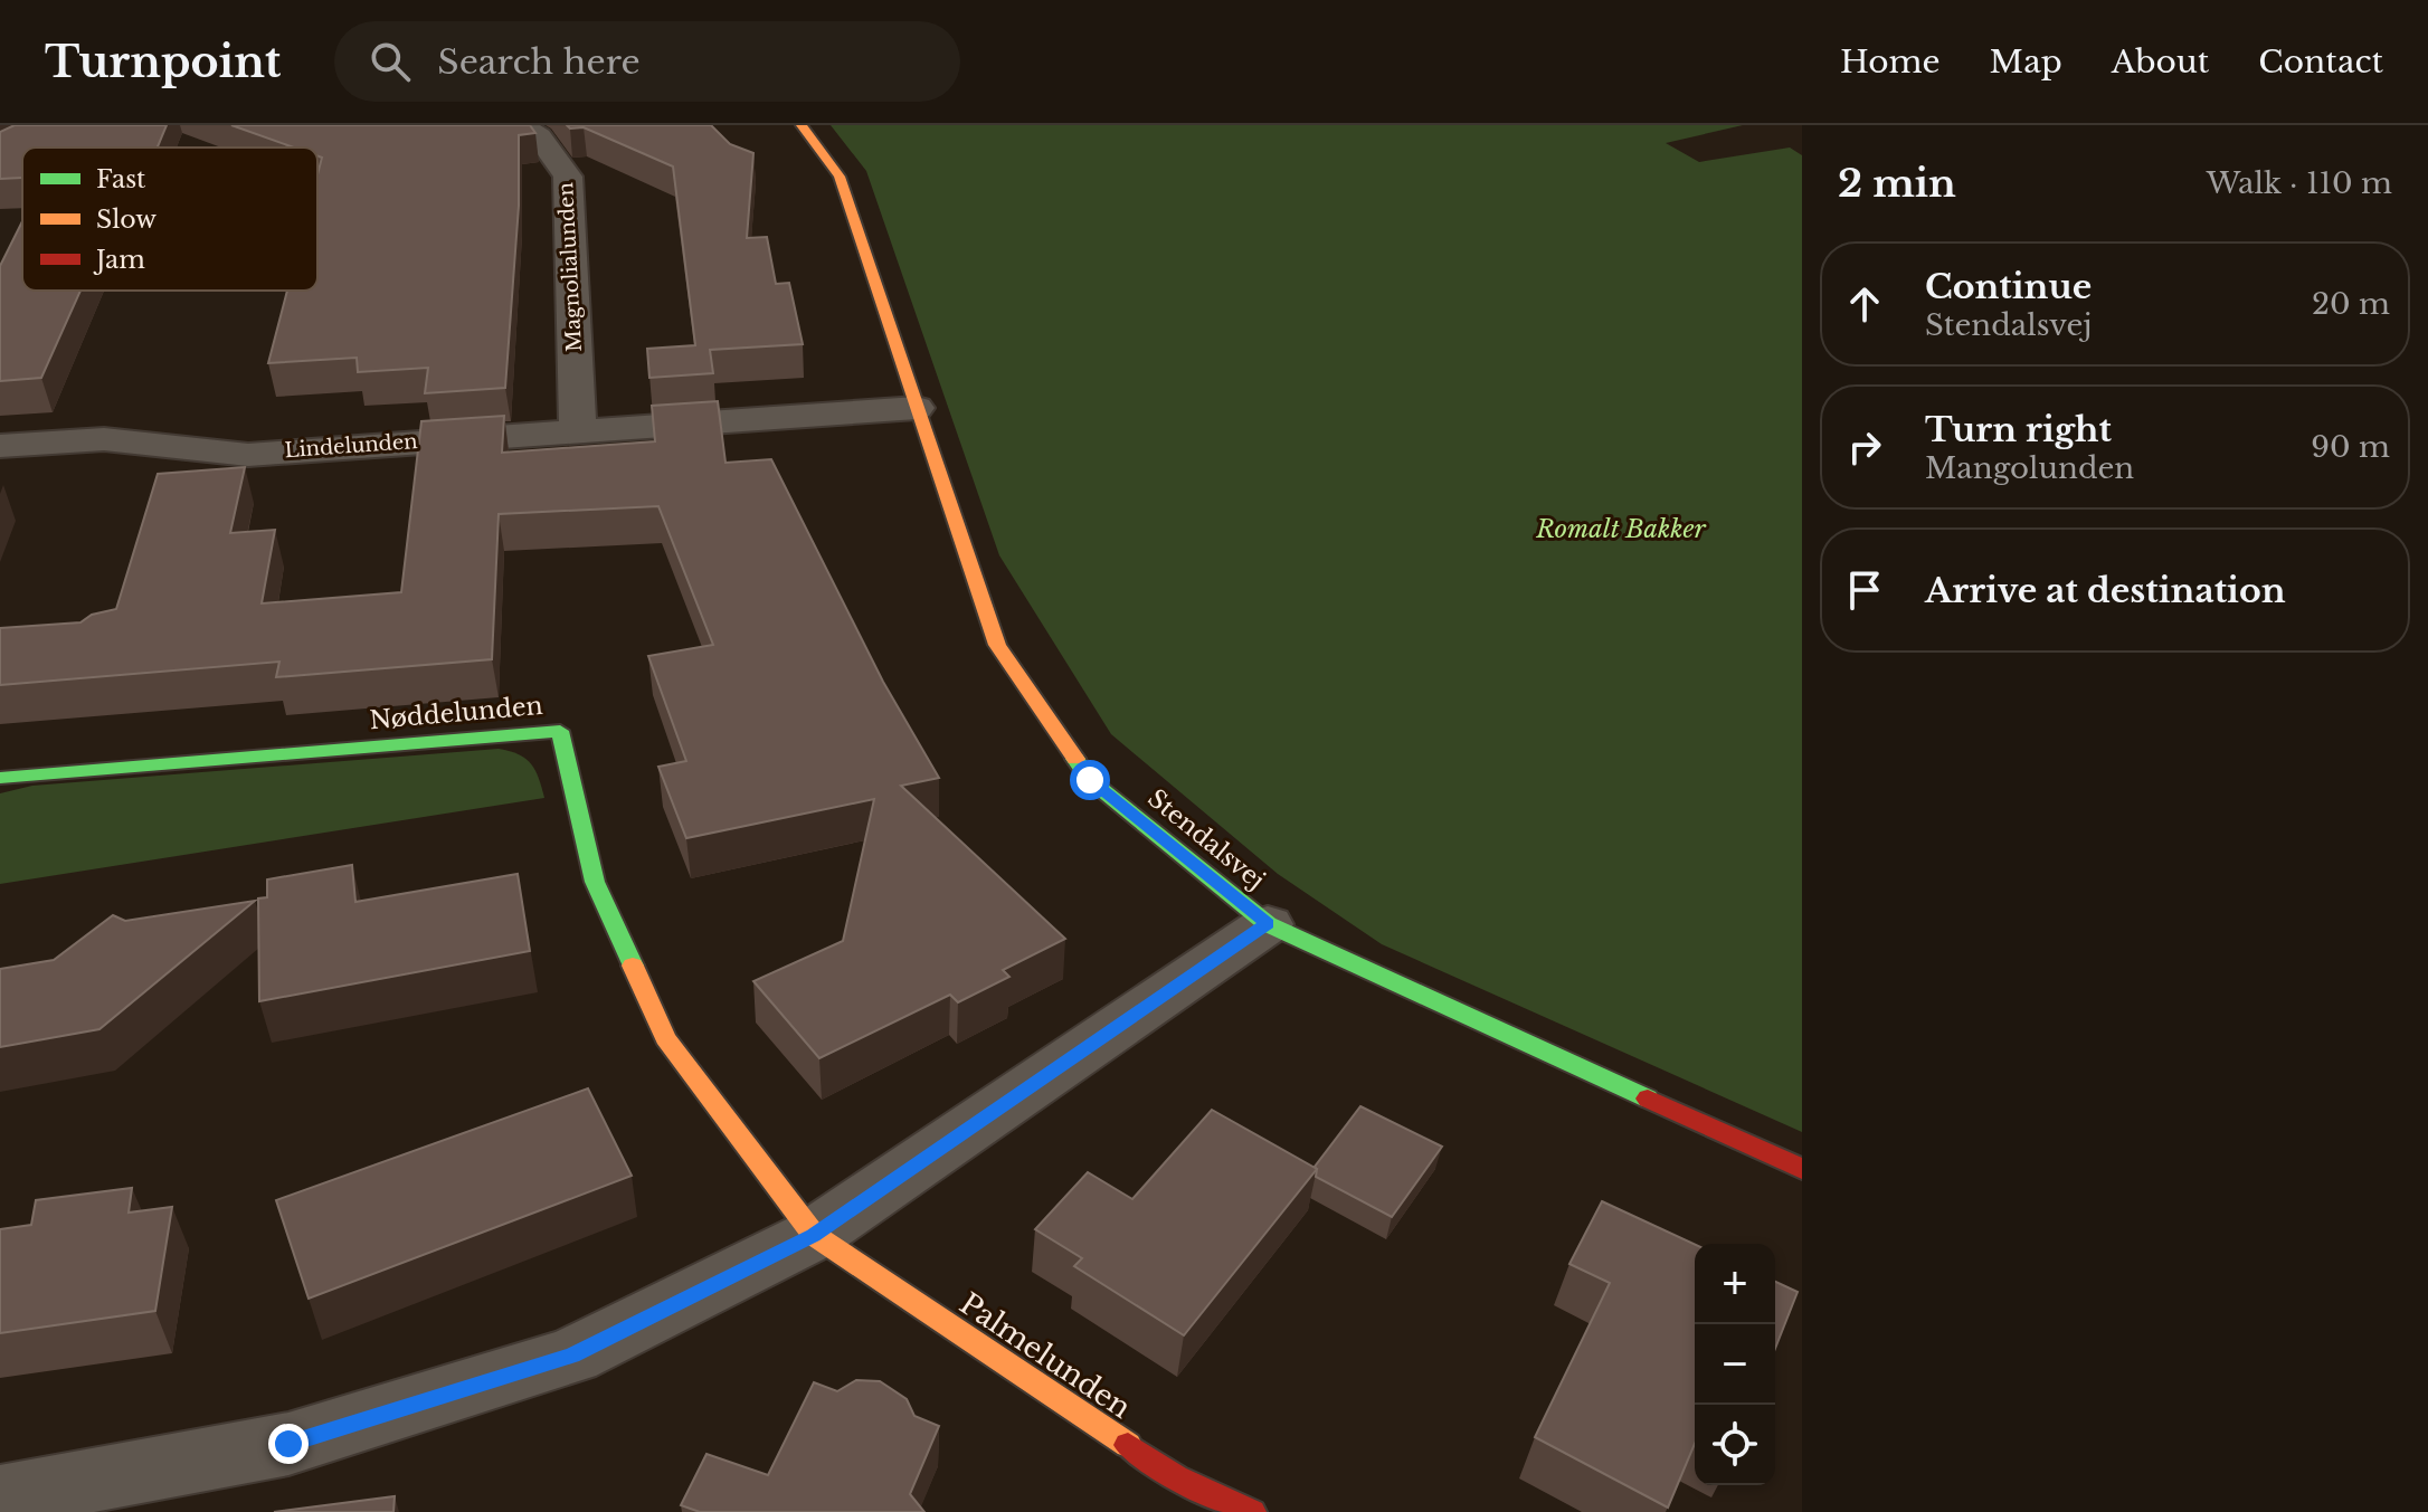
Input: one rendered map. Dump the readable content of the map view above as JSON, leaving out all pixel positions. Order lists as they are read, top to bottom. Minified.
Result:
{"streets":{"street":["Magnolialunden","Lindelunden","Nøddelunden","Stendalsvej","Palmelunden"]},"crossings":[["Magnolialunden","Lindelunden"],["Lindelunden","Stendalsvej"],["Nøddelunden","Palmelunden"]],"parks":["Romalt Bakker"],"legend":["Fast","Slow","Jam"],"page":{"header":"Turnpoint","search":"Search here","nav":["Home","Map","About","Contact"],"heading":["2 min","Walk · 110 m"],"list":[["Continue","Stendalsvej","20 m"],["Turn right","Mangolunden","90 m"],"Arrive at destination"],"map_buttons":["+","−"]}}
